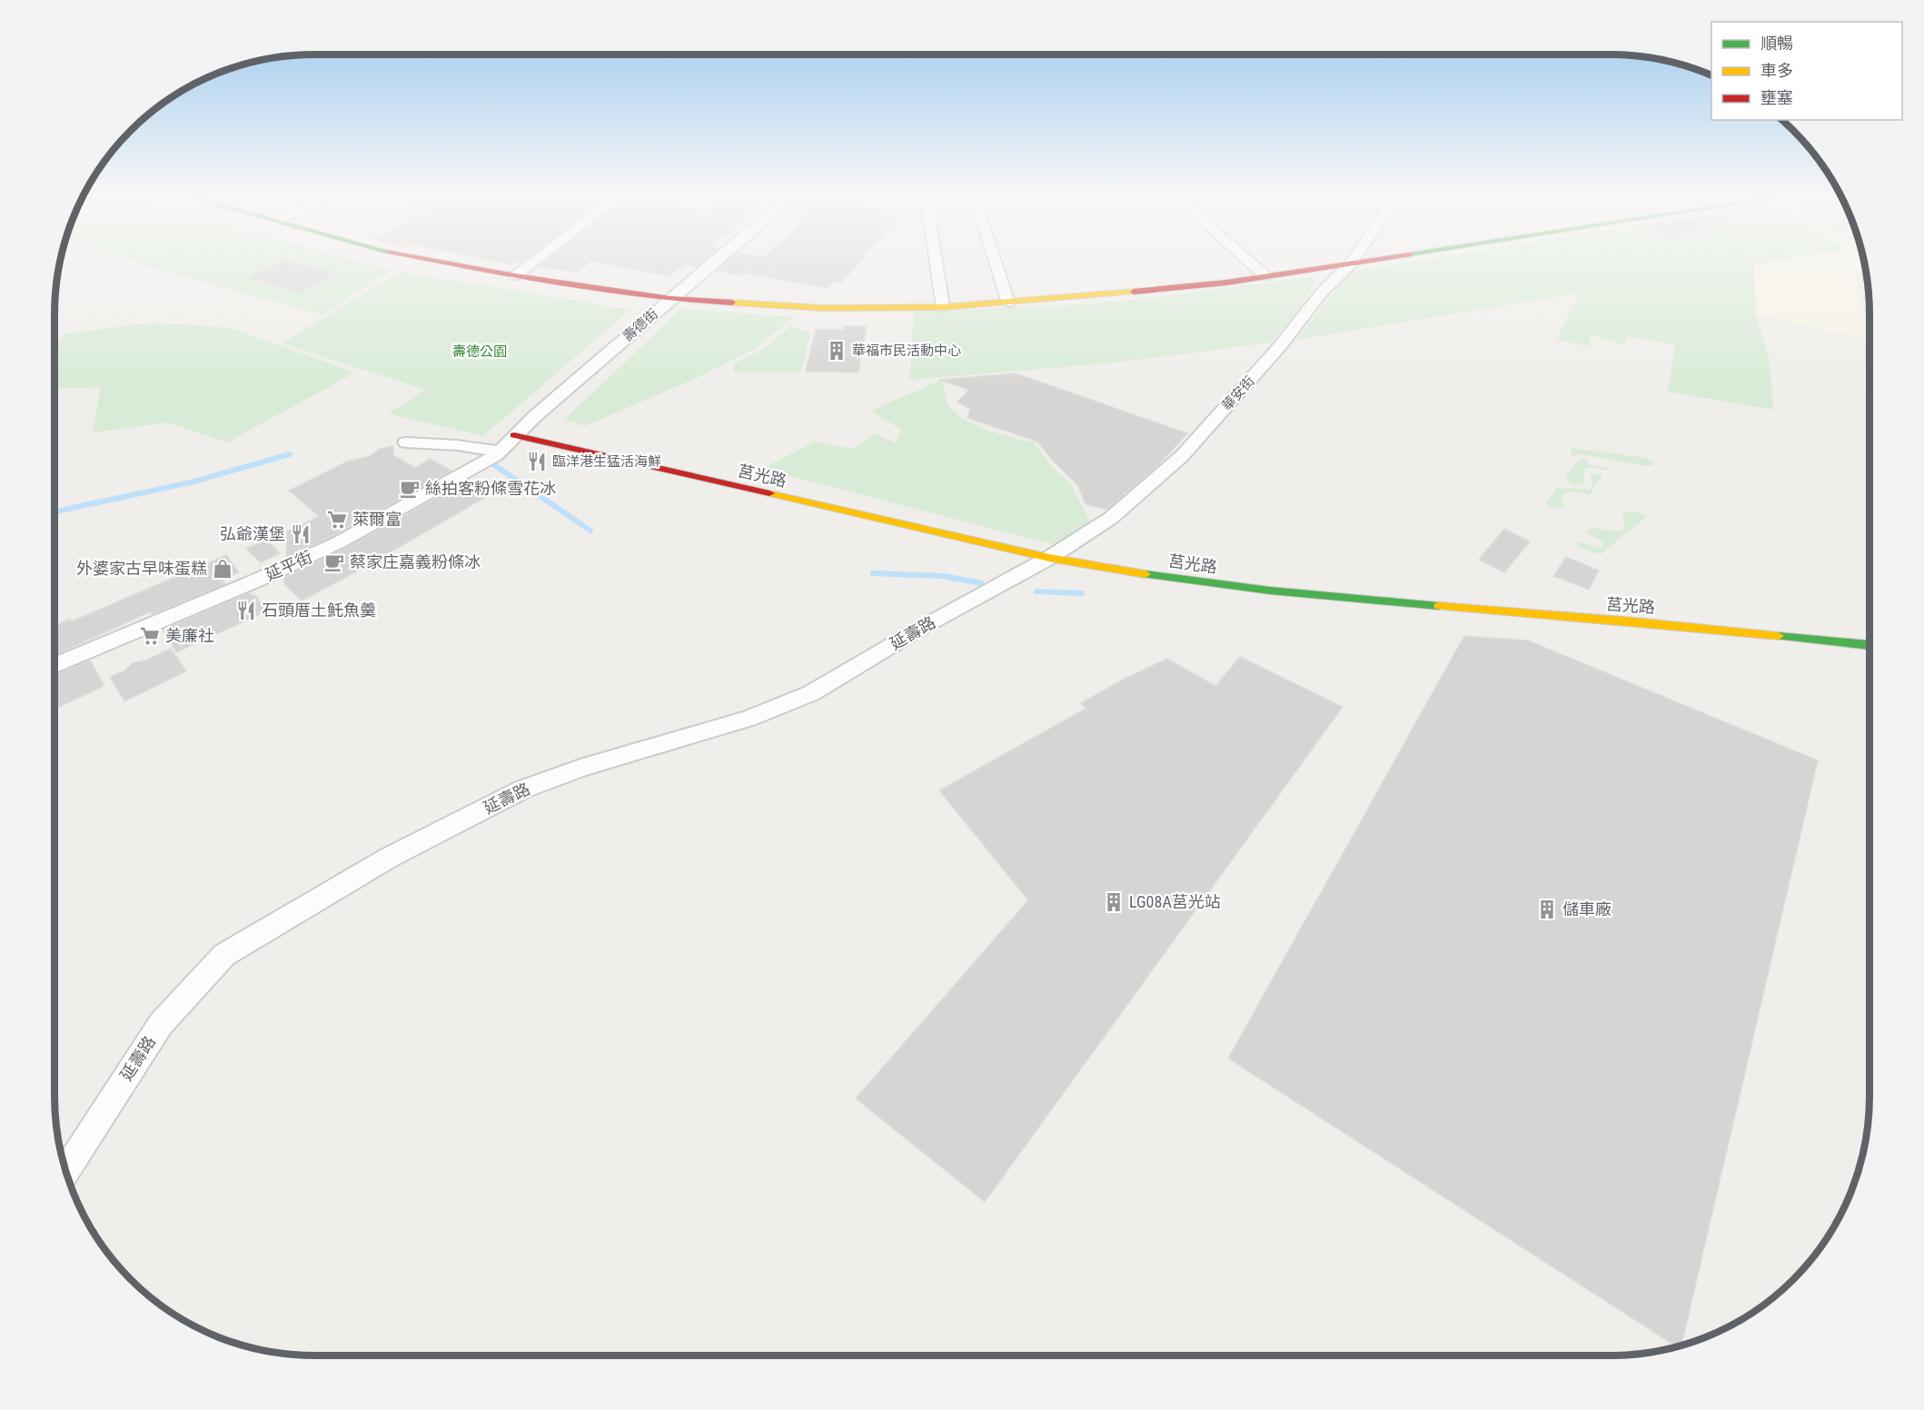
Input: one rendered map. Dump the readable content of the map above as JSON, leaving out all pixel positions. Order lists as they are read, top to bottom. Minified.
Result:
{"streets":{"street":["壽德街","華安街","莒光路","延平街","延壽路"]},"crossings":[["壽德街","莒光路"],["壽德街","延平街"],["華安街","莒光路"],["華安街","延壽路"],["莒光路","延平街"],["莒光路","延壽路"]],"parks":["壽德公園"],"places":{"building":["華福市民活動中心","LG08A莒光站","儲車廠"],"restaurant":["臨洋港生猛活海鮮","弘爺漢堡","石頭厝土魠魚羹"],"cafe":["絲拍客粉條雪花冰","蔡家庄嘉義粉條冰"],"supermarket":["萊爾富","美廉社"],"shop":["外婆家古早味蛋糕"]},"legend":["順暢","車多","壅塞"]}
